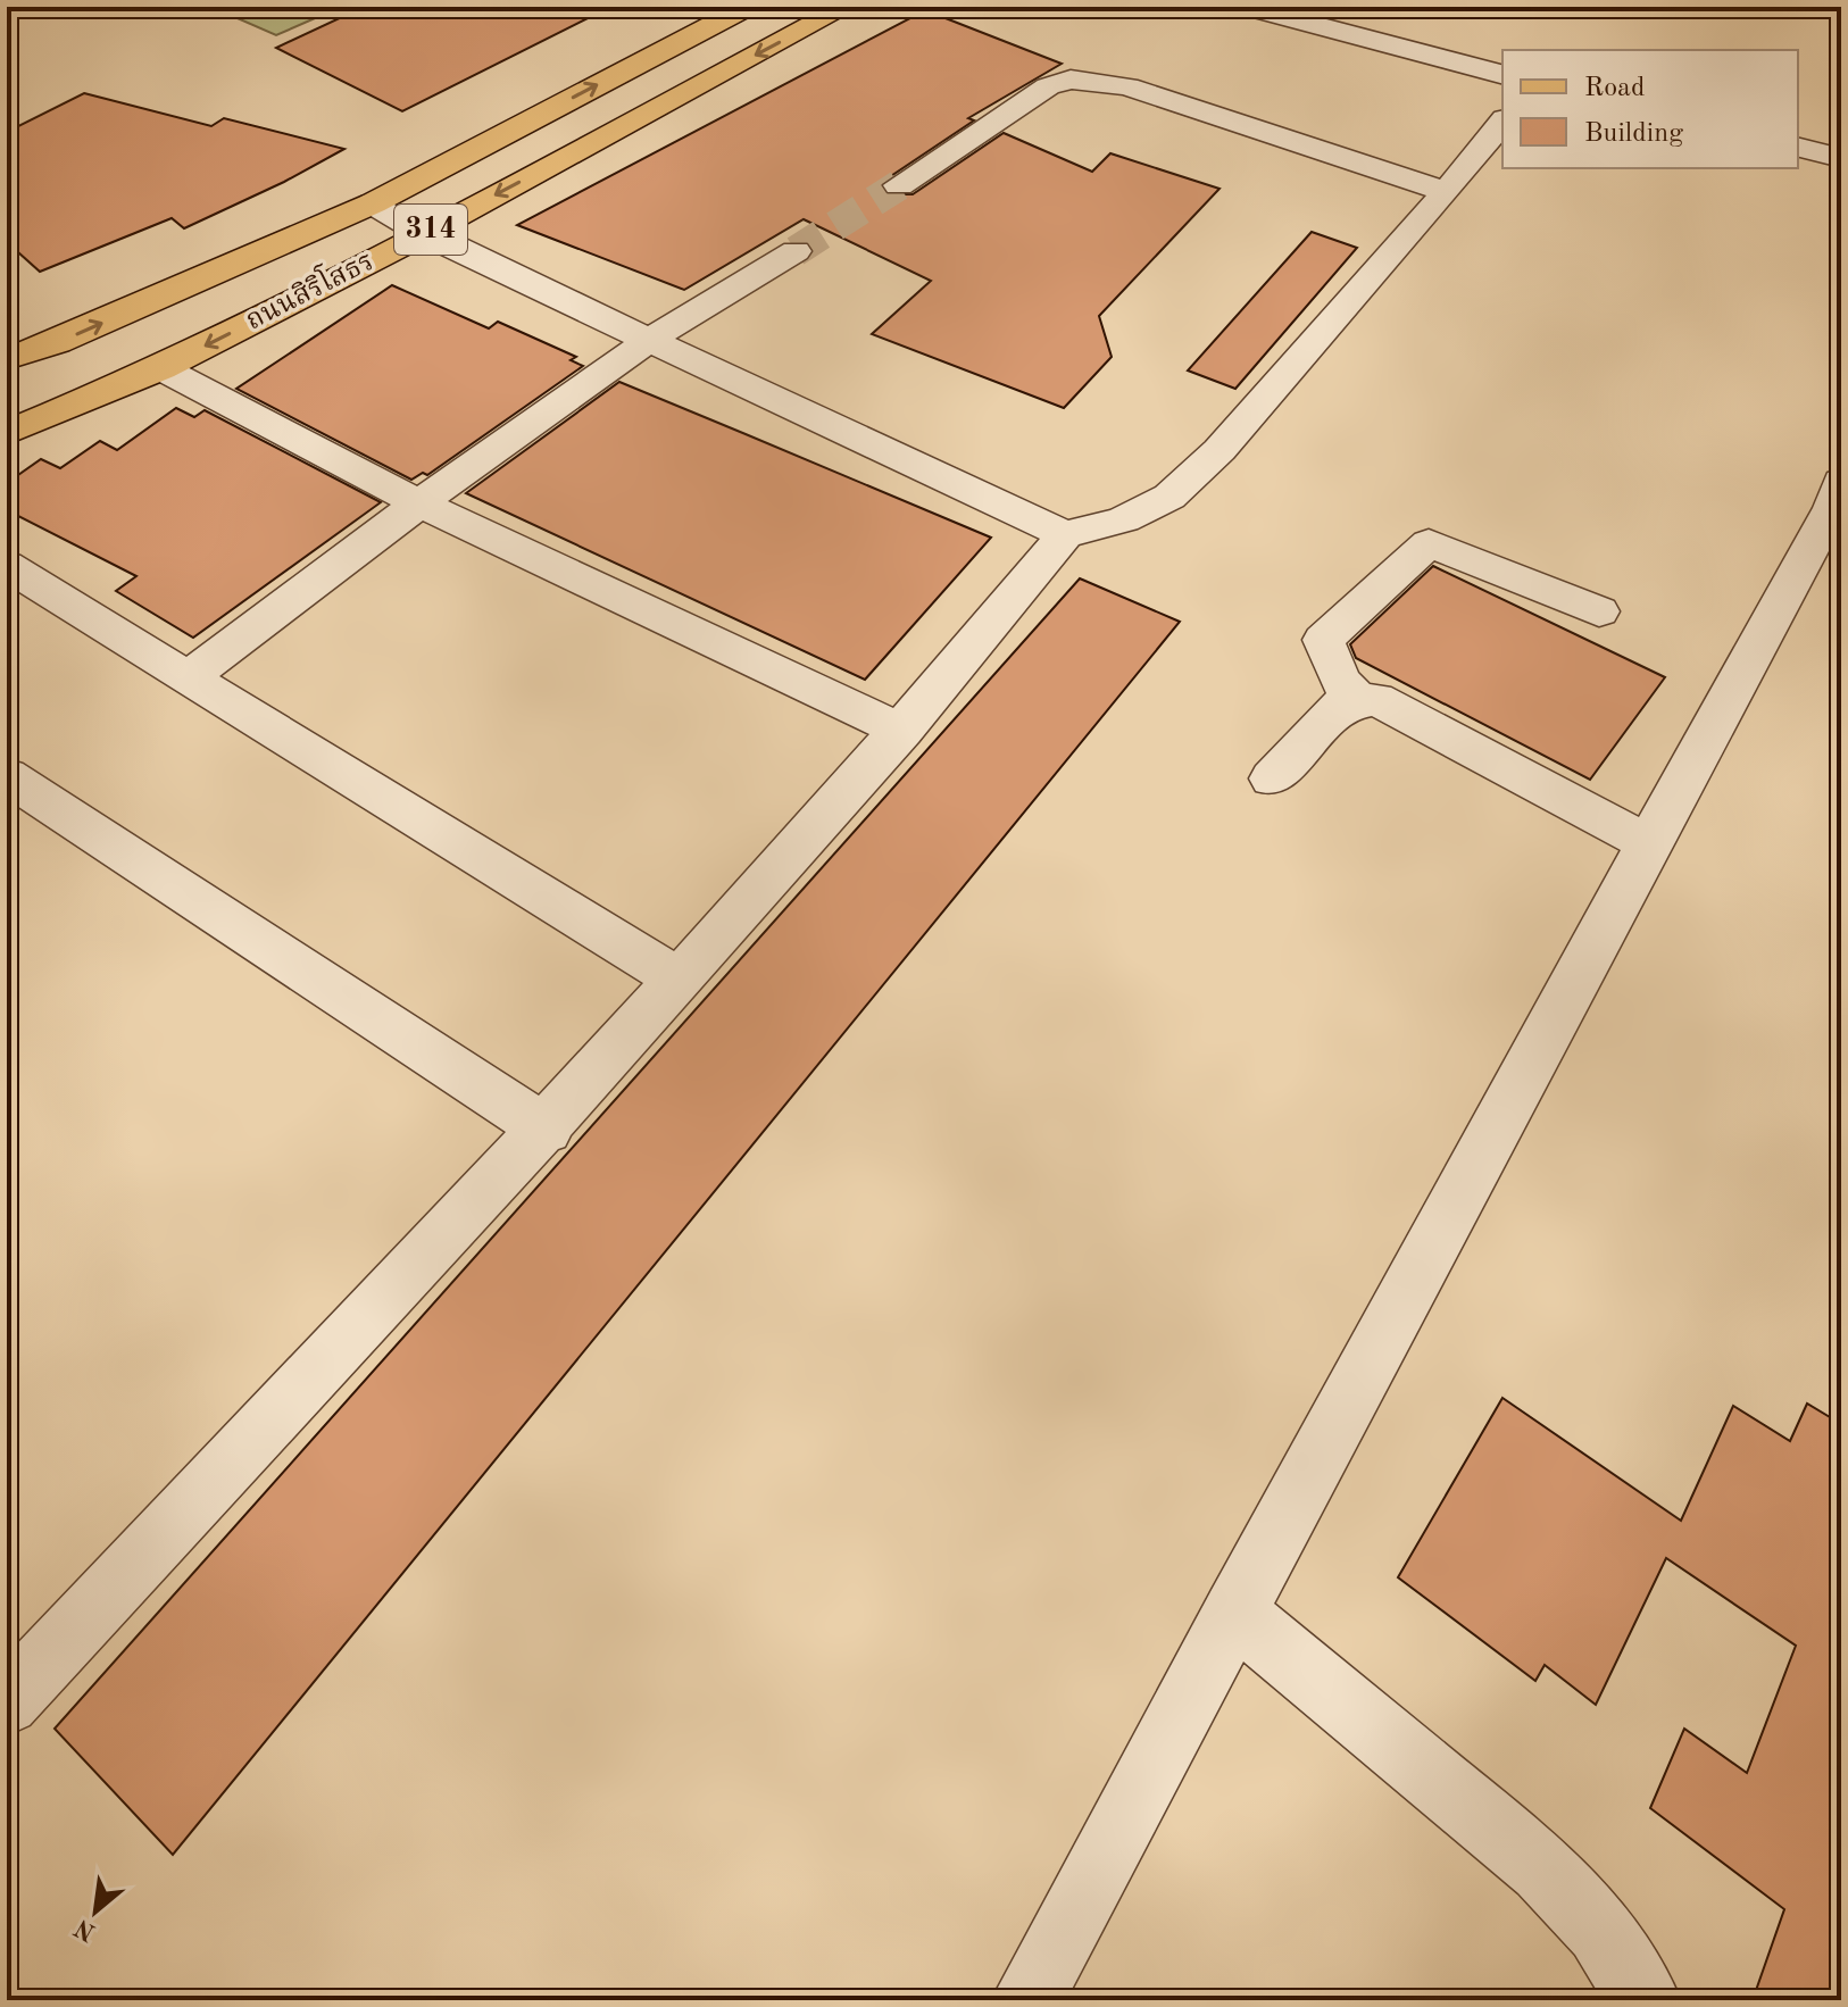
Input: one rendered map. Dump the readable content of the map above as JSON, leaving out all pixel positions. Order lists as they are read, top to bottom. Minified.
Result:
{"streets":{"main road":["314","ถนนสิริโสธร"]},"legend":["Road","Building"],"north":"bottom left"}
